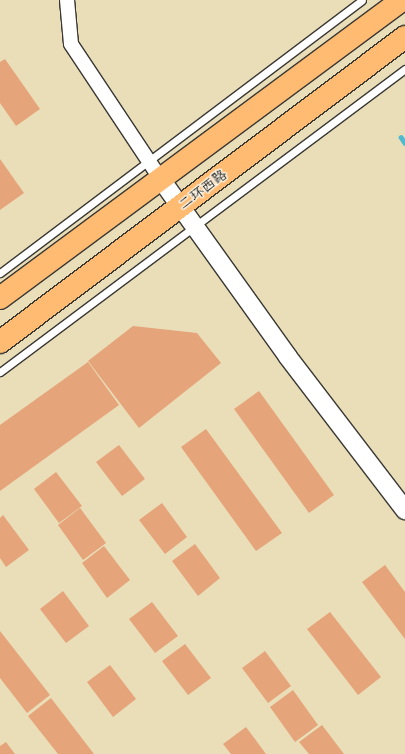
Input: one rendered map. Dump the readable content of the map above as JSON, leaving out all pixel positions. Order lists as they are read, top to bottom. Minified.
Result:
{"streets":{"main road":["二环西路"]}}
